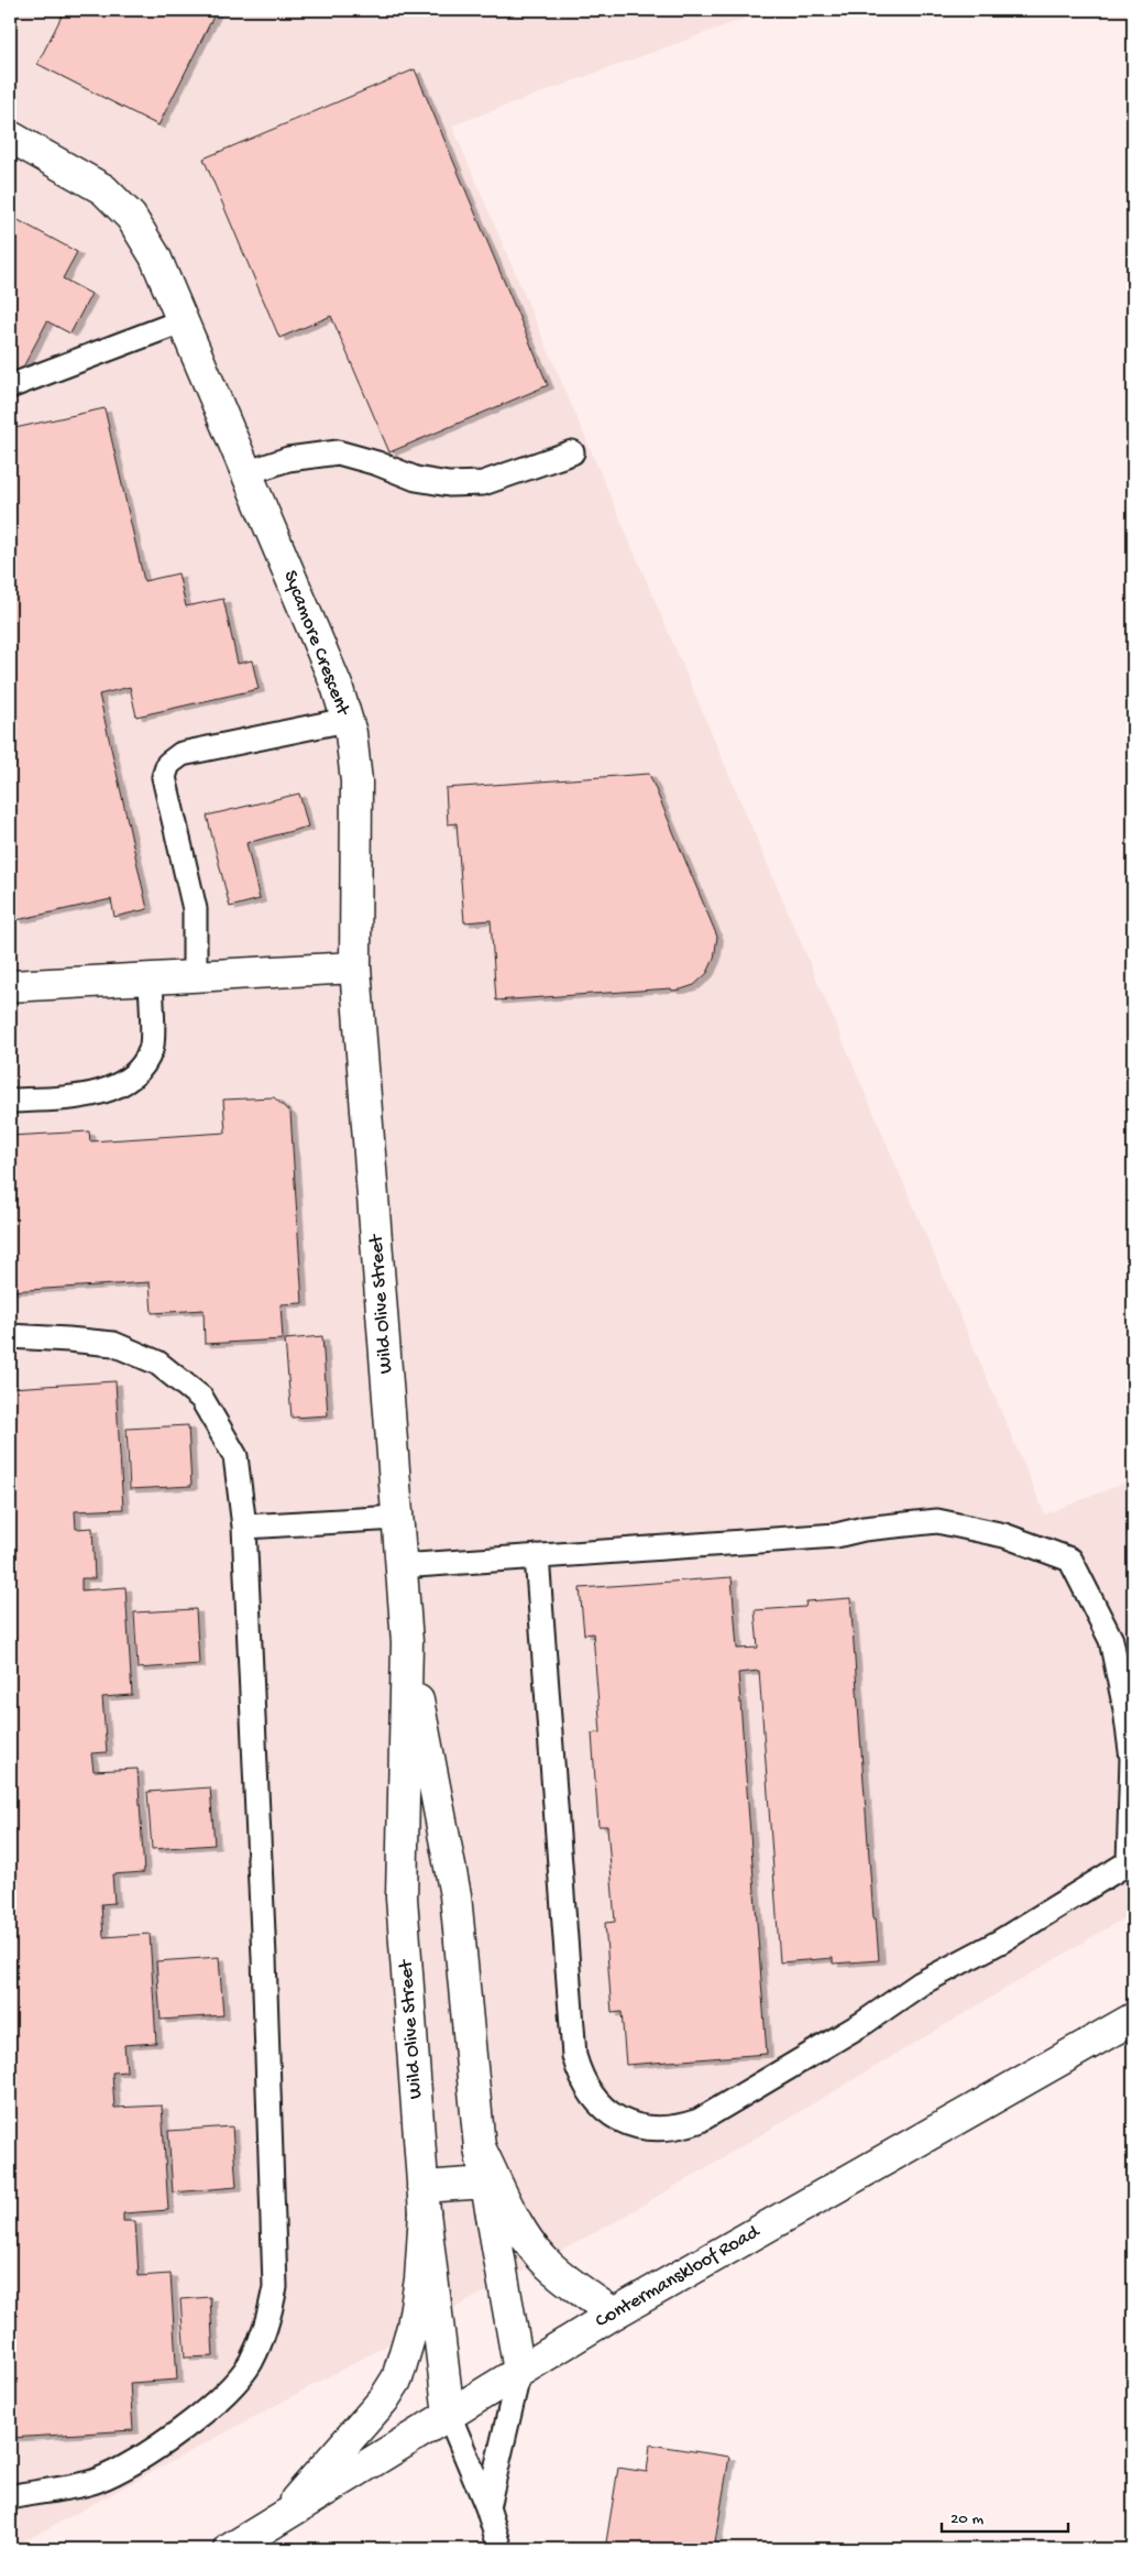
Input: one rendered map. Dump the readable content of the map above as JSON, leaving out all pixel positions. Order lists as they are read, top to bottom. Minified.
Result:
{"streets":{"street":["Sycamore Crescent","Wild Olive Street","Contermanskloof Road"]},"crossings":[["Sycamore Crescent","Wild Olive Street"],["Wild Olive Street","Contermanskloof Road"]],"scale_bar":"20 m"}
